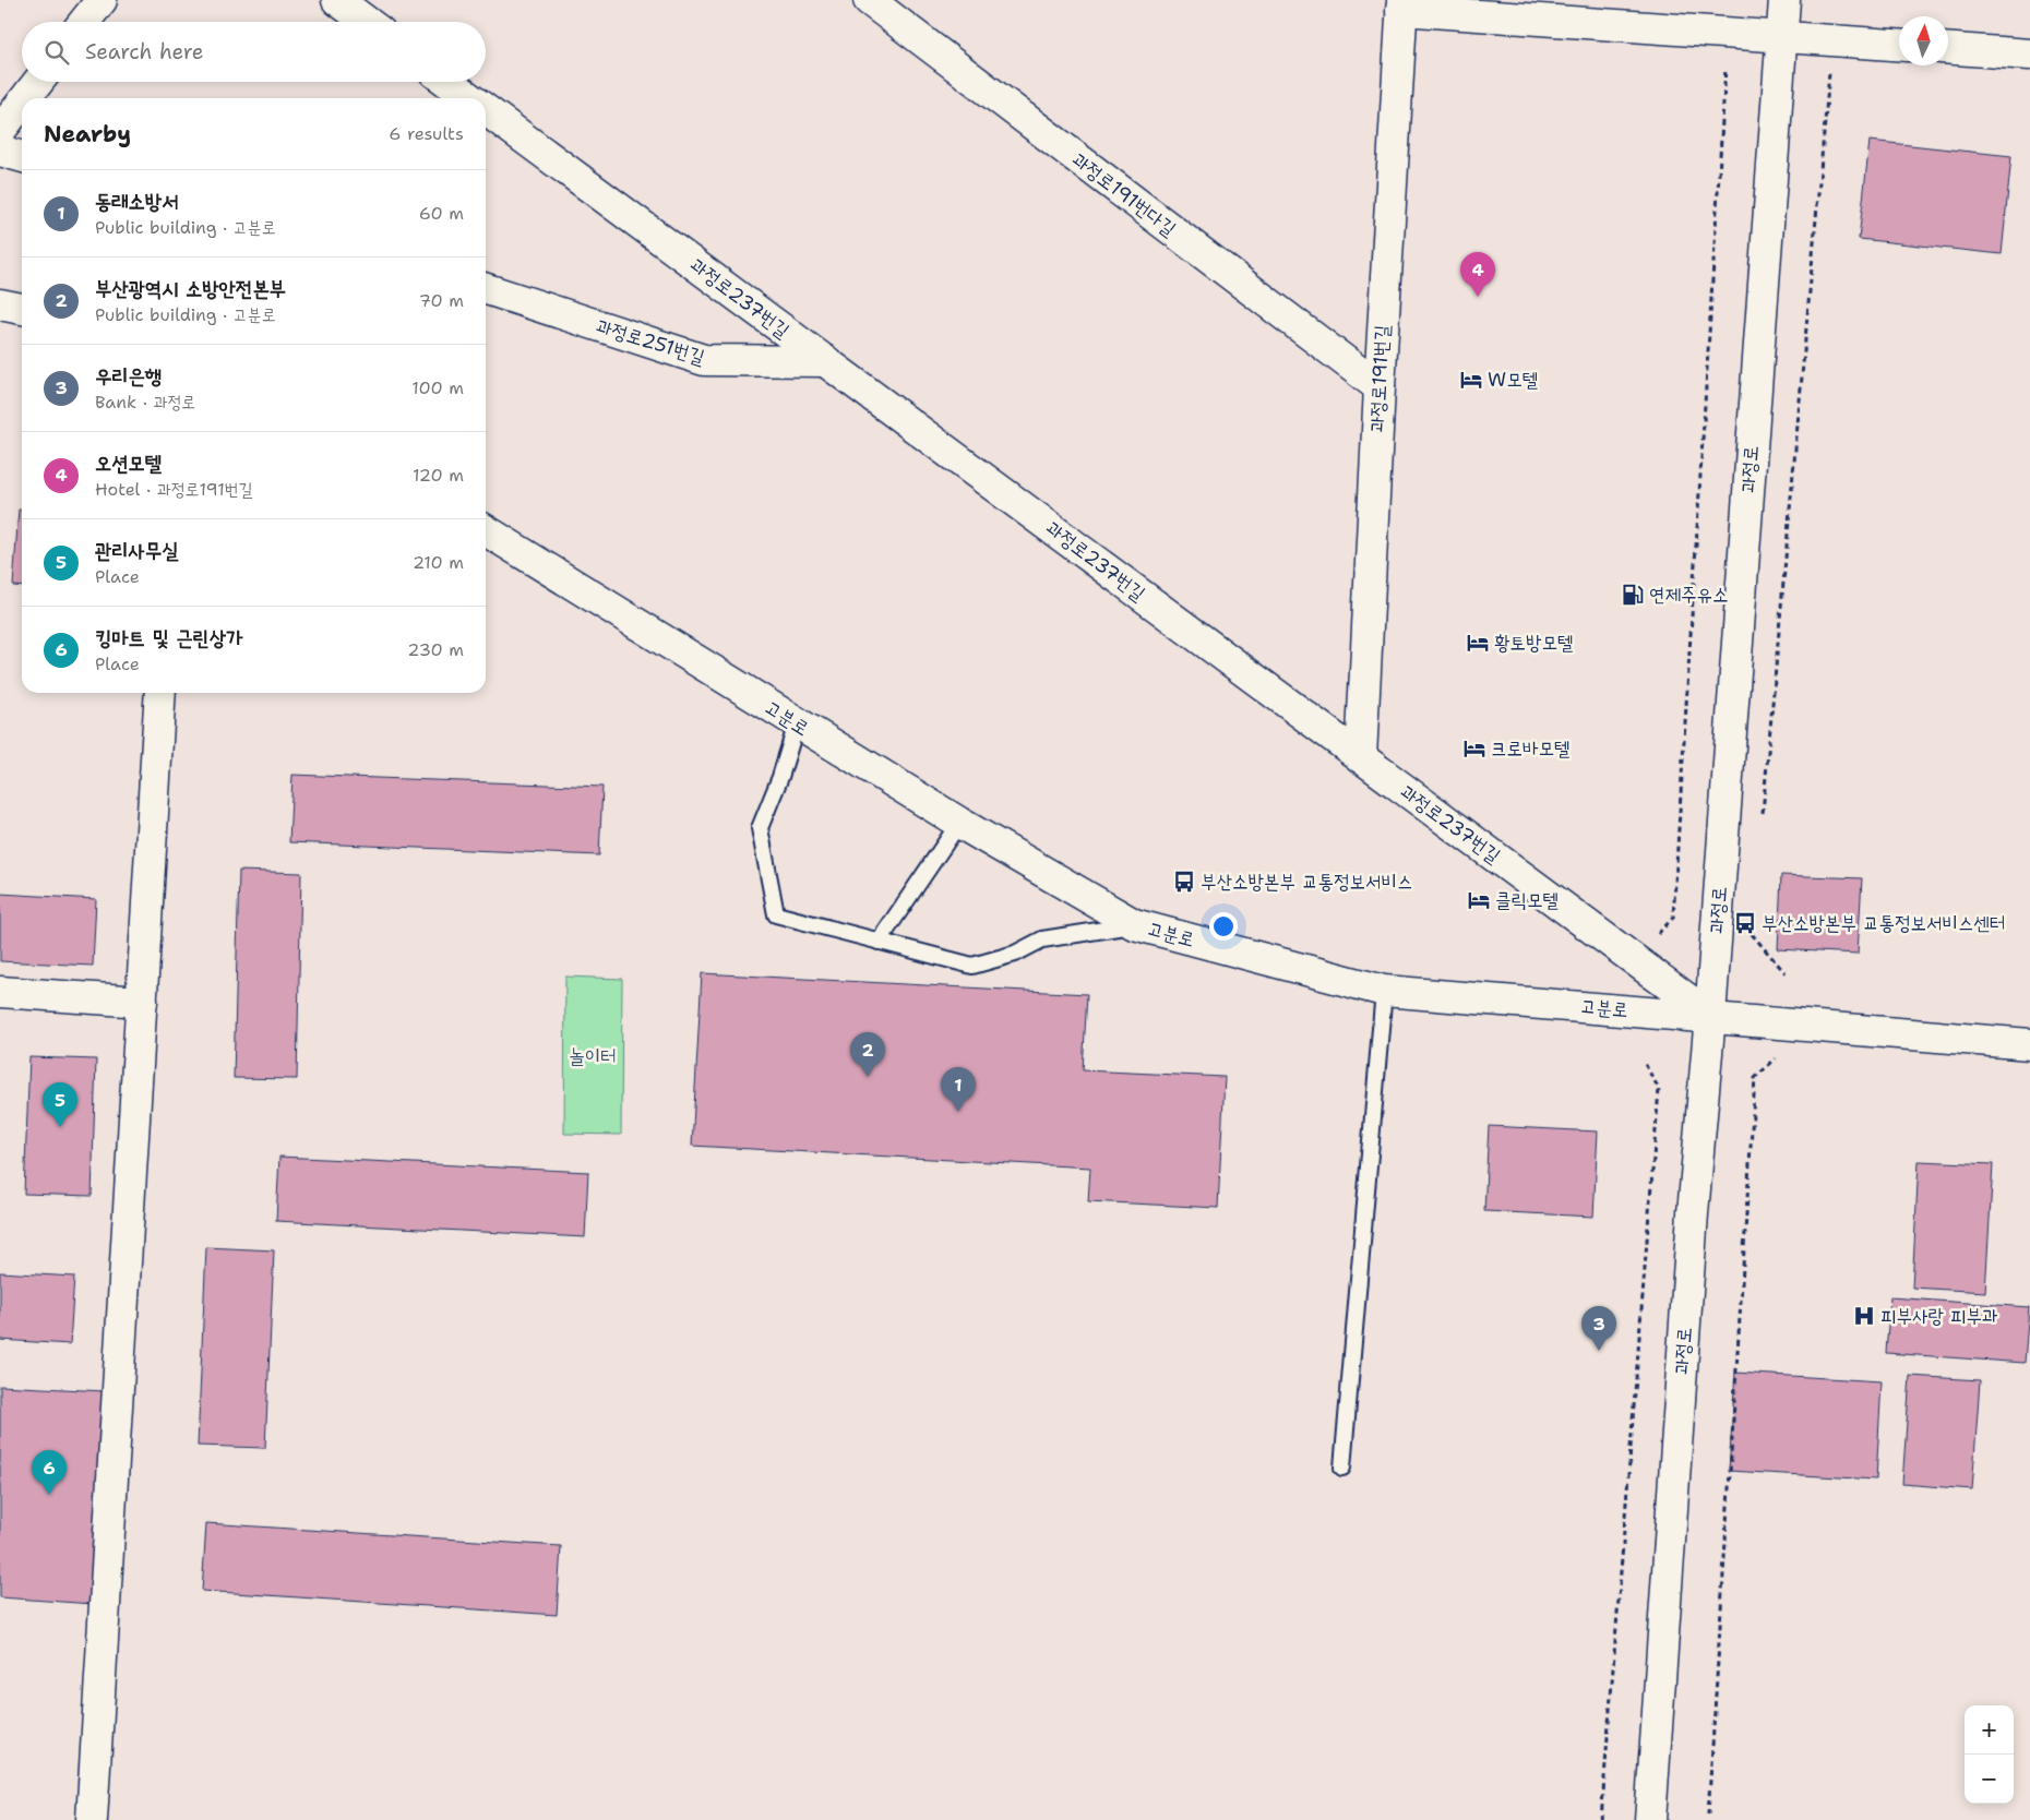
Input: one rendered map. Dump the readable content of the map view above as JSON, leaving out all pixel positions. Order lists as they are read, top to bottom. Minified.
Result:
{"streets":{"street":["과정로191번다길","과정로237번길","과정로251번길","과정로191번길","과정로","고분로"]},"crossings":[["과정로191번다길","과정로191번길"],["과정로237번길","과정로251번길"],["과정로237번길","과정로191번길"],["과정로237번길","과정로"],["과정로237번길","고분로"],["과정로","고분로"]],"parks":["놀이터"],"places":{"hotel":["W모텔","황토방모텔","크로바모텔","클릭모텔"],"fuel station":["연제주유소"],"bus stop":["부산소방본부 교통정보서비스","부산소방본부 교통정보서비스센터"],"hospital":["피부사랑 피부과"]},"north":"top","page":{"search":"Search here","heading":["Nearby","6 results"],"list":[{"mark":"1","name":"동래소방서","note":"Public building · 고분로","value":"60 m"},{"mark":"2","name":"부산광역시 소방안전본부","note":"Public building · 고분로","value":"70 m"},{"mark":"3","name":"우리은행","note":"Bank · 과정로","value":"100 m"},{"mark":"4","name":"오션모텔","note":"Hotel · 과정로191번길","value":"120 m"},{"mark":"5","name":"관리사무실","note":"Place","value":"210 m"},{"mark":"6","name":"킹마트 및 근린상가","note":"Place","value":"230 m"}],"pins":["4","2","1","5","3","6"],"map_buttons":["+","−"]}}
